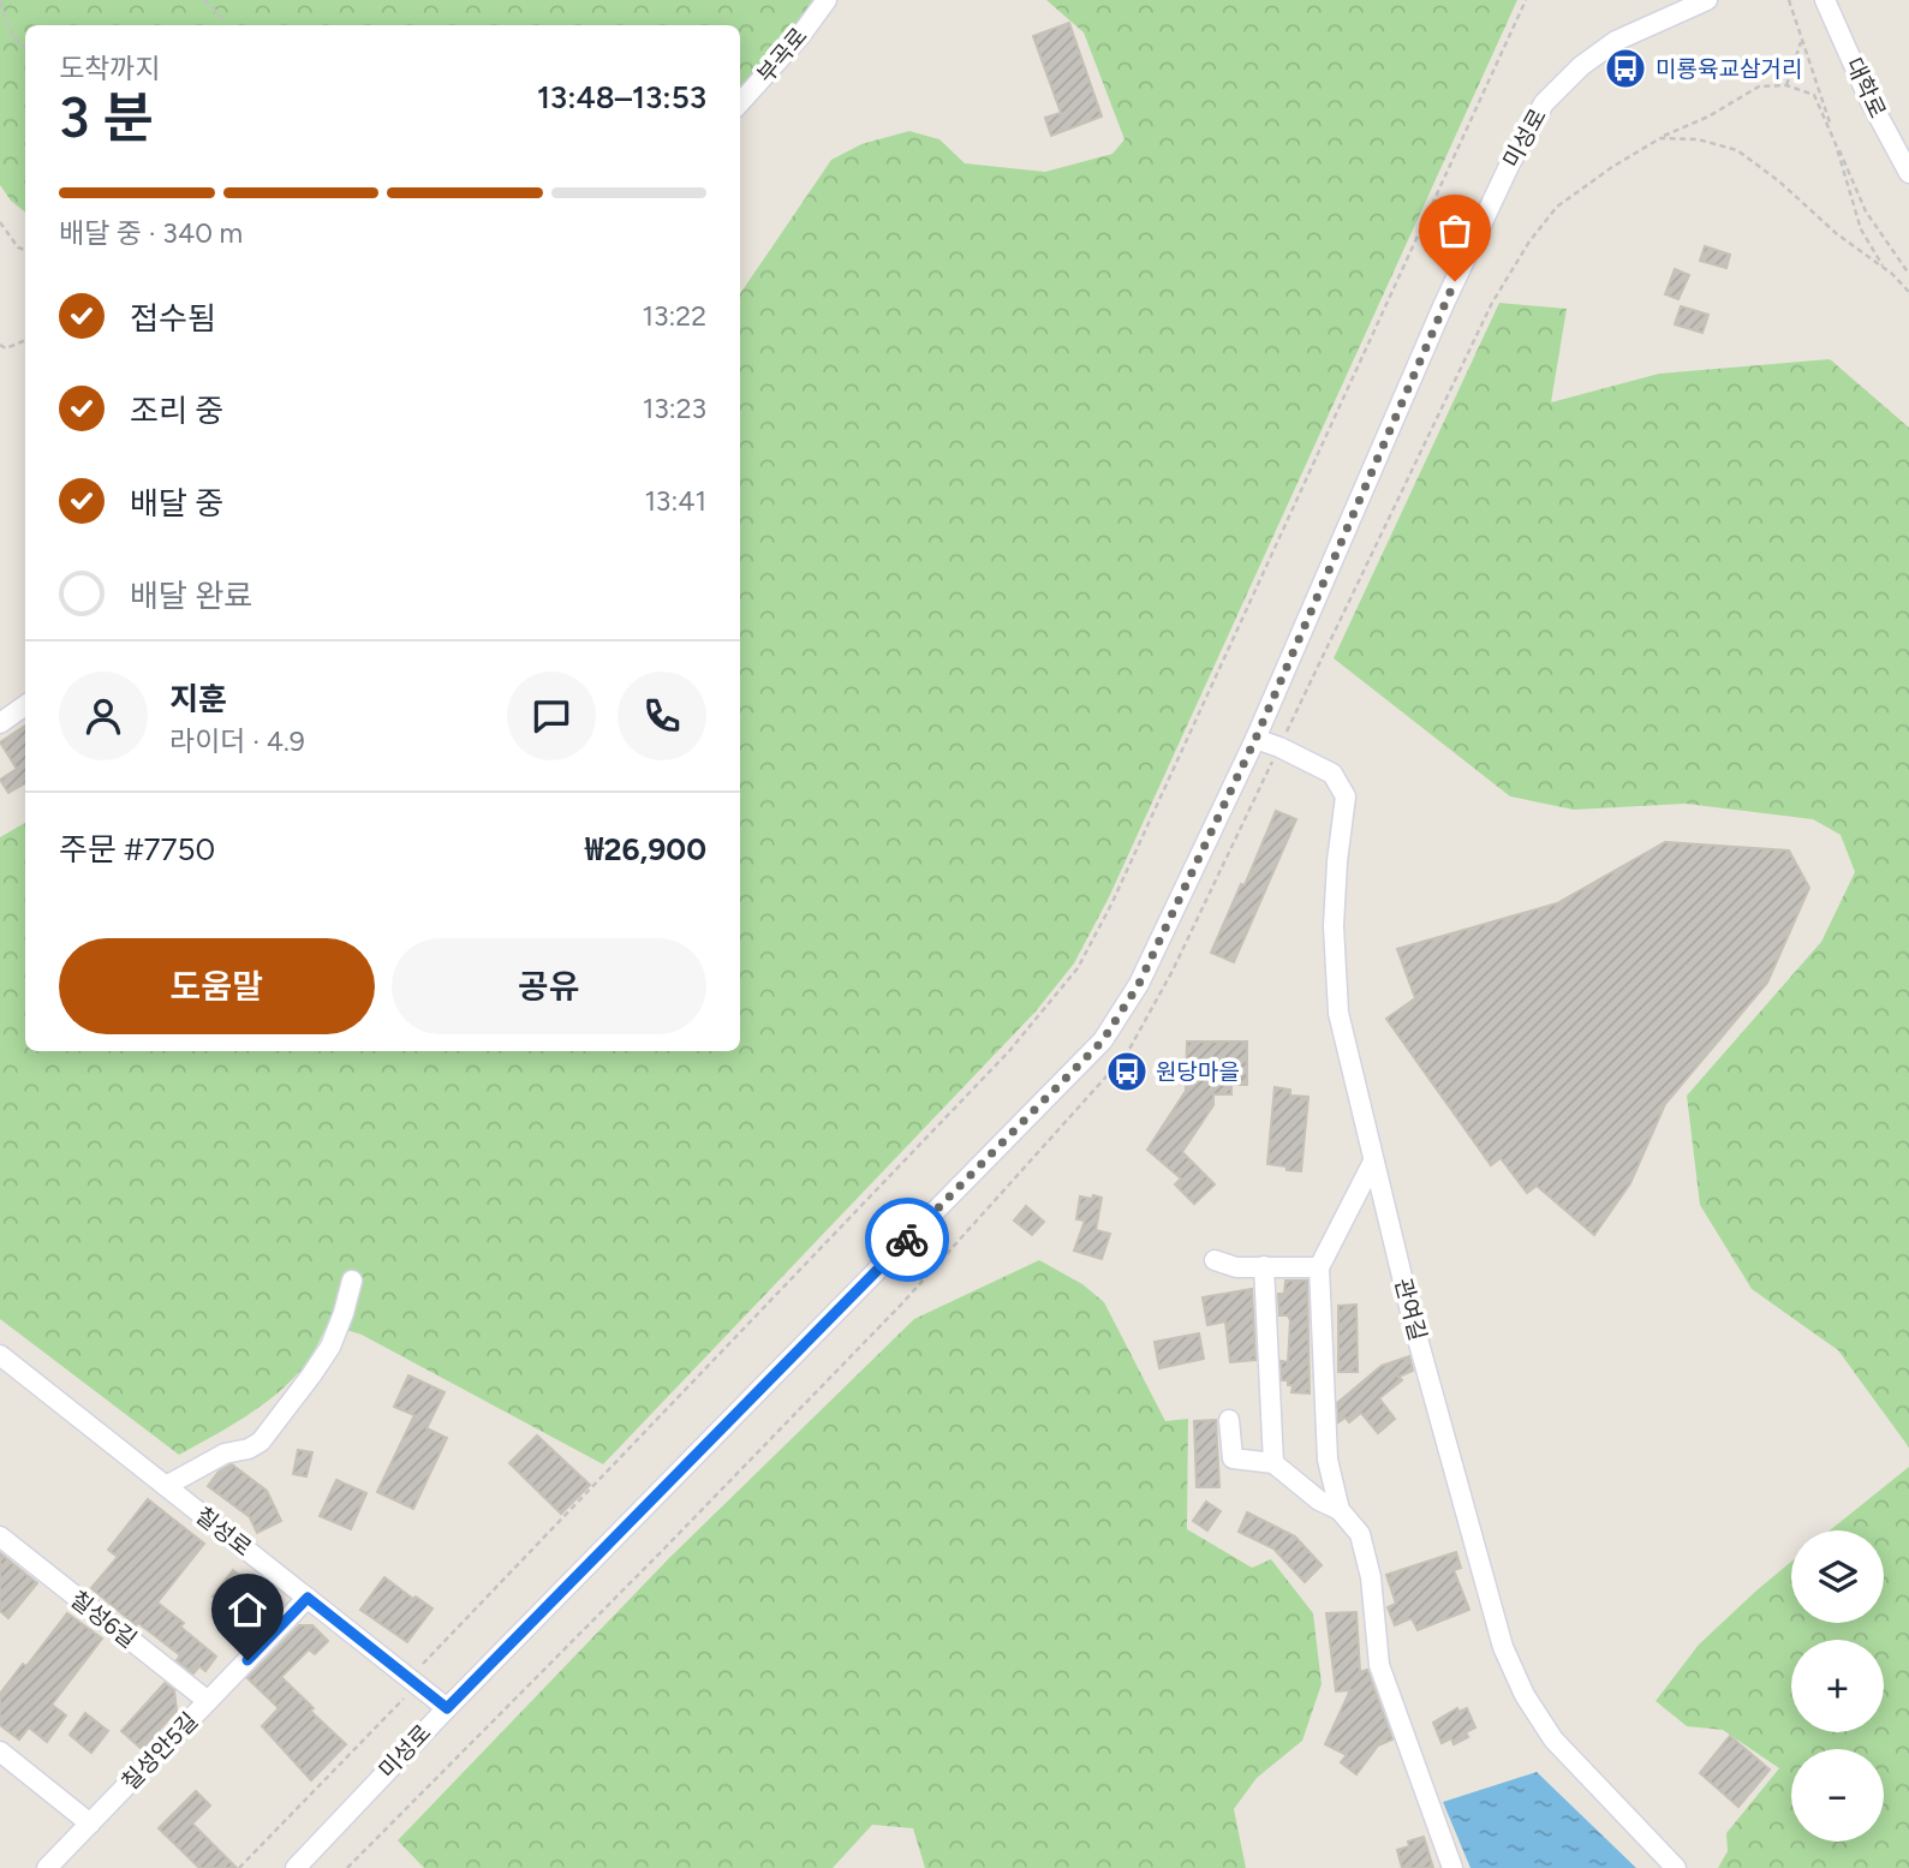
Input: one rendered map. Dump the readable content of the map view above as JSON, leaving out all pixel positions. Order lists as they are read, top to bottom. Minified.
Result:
{"streets":{"street":["부곡로","대학로","미성로","관여길","칠성로","칠성6길","칠성안5길"]},"crossings":[["미성로","관여길"],["미성로","칠성로"],["칠성로","칠성안5길"],["칠성6길","칠성안5길"]],"places":{"bus stop":["미룡육교삼거리","원당마을"]},"page":{"heading":["3 분","도착까지","13:48–13:53"],"panel":["지훈","라이더 · 4.9","주문 #7750","₩26,900"],"bar":"배달 중 · 340 m","list":[["접수됨","13:22"],["조리 중","13:23"],["배달 중","13:41"],"배달 완료"],"buttons":["도움말","공유"],"map_buttons":["+","−"]}}
